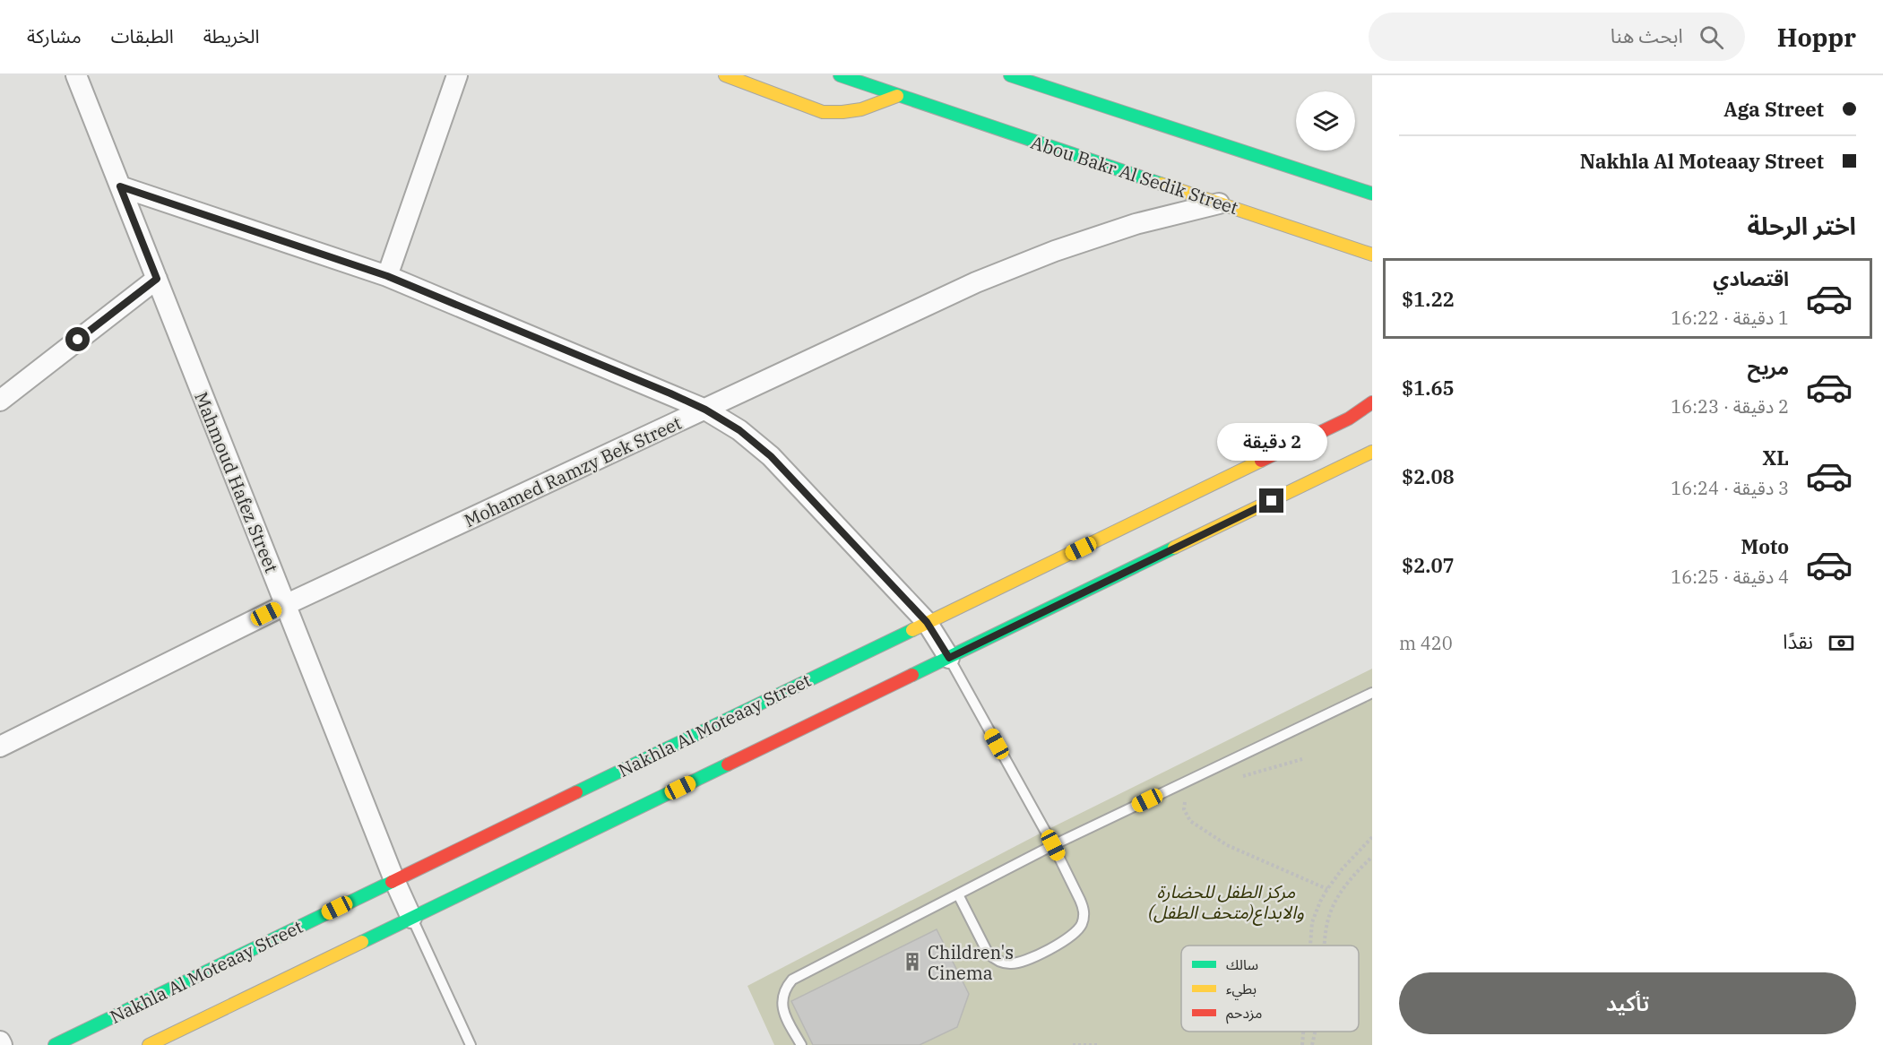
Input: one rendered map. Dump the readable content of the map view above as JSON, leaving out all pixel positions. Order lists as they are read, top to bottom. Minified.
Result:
{"streets":{"street":["Abou Bakr Al Sedik Street","Mohamed Ramzy Bek Street","Mahmoud Hafez Street","Nakhla Al Moteaay Street"]},"crossings":[["Abou Bakr Al Sedik Street","Mohamed Ramzy Bek Street"],["Mohamed Ramzy Bek Street","Mahmoud Hafez Street"],["Mahmoud Hafez Street","Nakhla Al Moteaay Street"]],"parks":["مركز الطفل للحضارة والابداع(متحف الطفل)"],"places":{"building":["Children's Cinema"]},"legend":["سالك","بطيء","مزدحم"],"page":{"header":"Hoppr","search":"ابحث هنا","nav":["الخريطة","الطبقات","مشاركة"],"banner":["Aga Street","Nakhla Al Moteaay Street"],"heading":"اختر الرحلة","list":[{"name":"اقتصادي","note":"1 دقيقة · 16:22","value":"$1.22"},{"name":"مريح","note":"2 دقيقة · 16:23","value":"$1.65"},{"name":"XL","note":"3 دقيقة · 16:24","value":"$2.08"},{"name":"Moto","note":"4 دقيقة · 16:25","value":"$2.07"}],"bubble":"2 دقيقة","pay":["نقدًا","420 m"],"buttons":"تأكيد"}}
